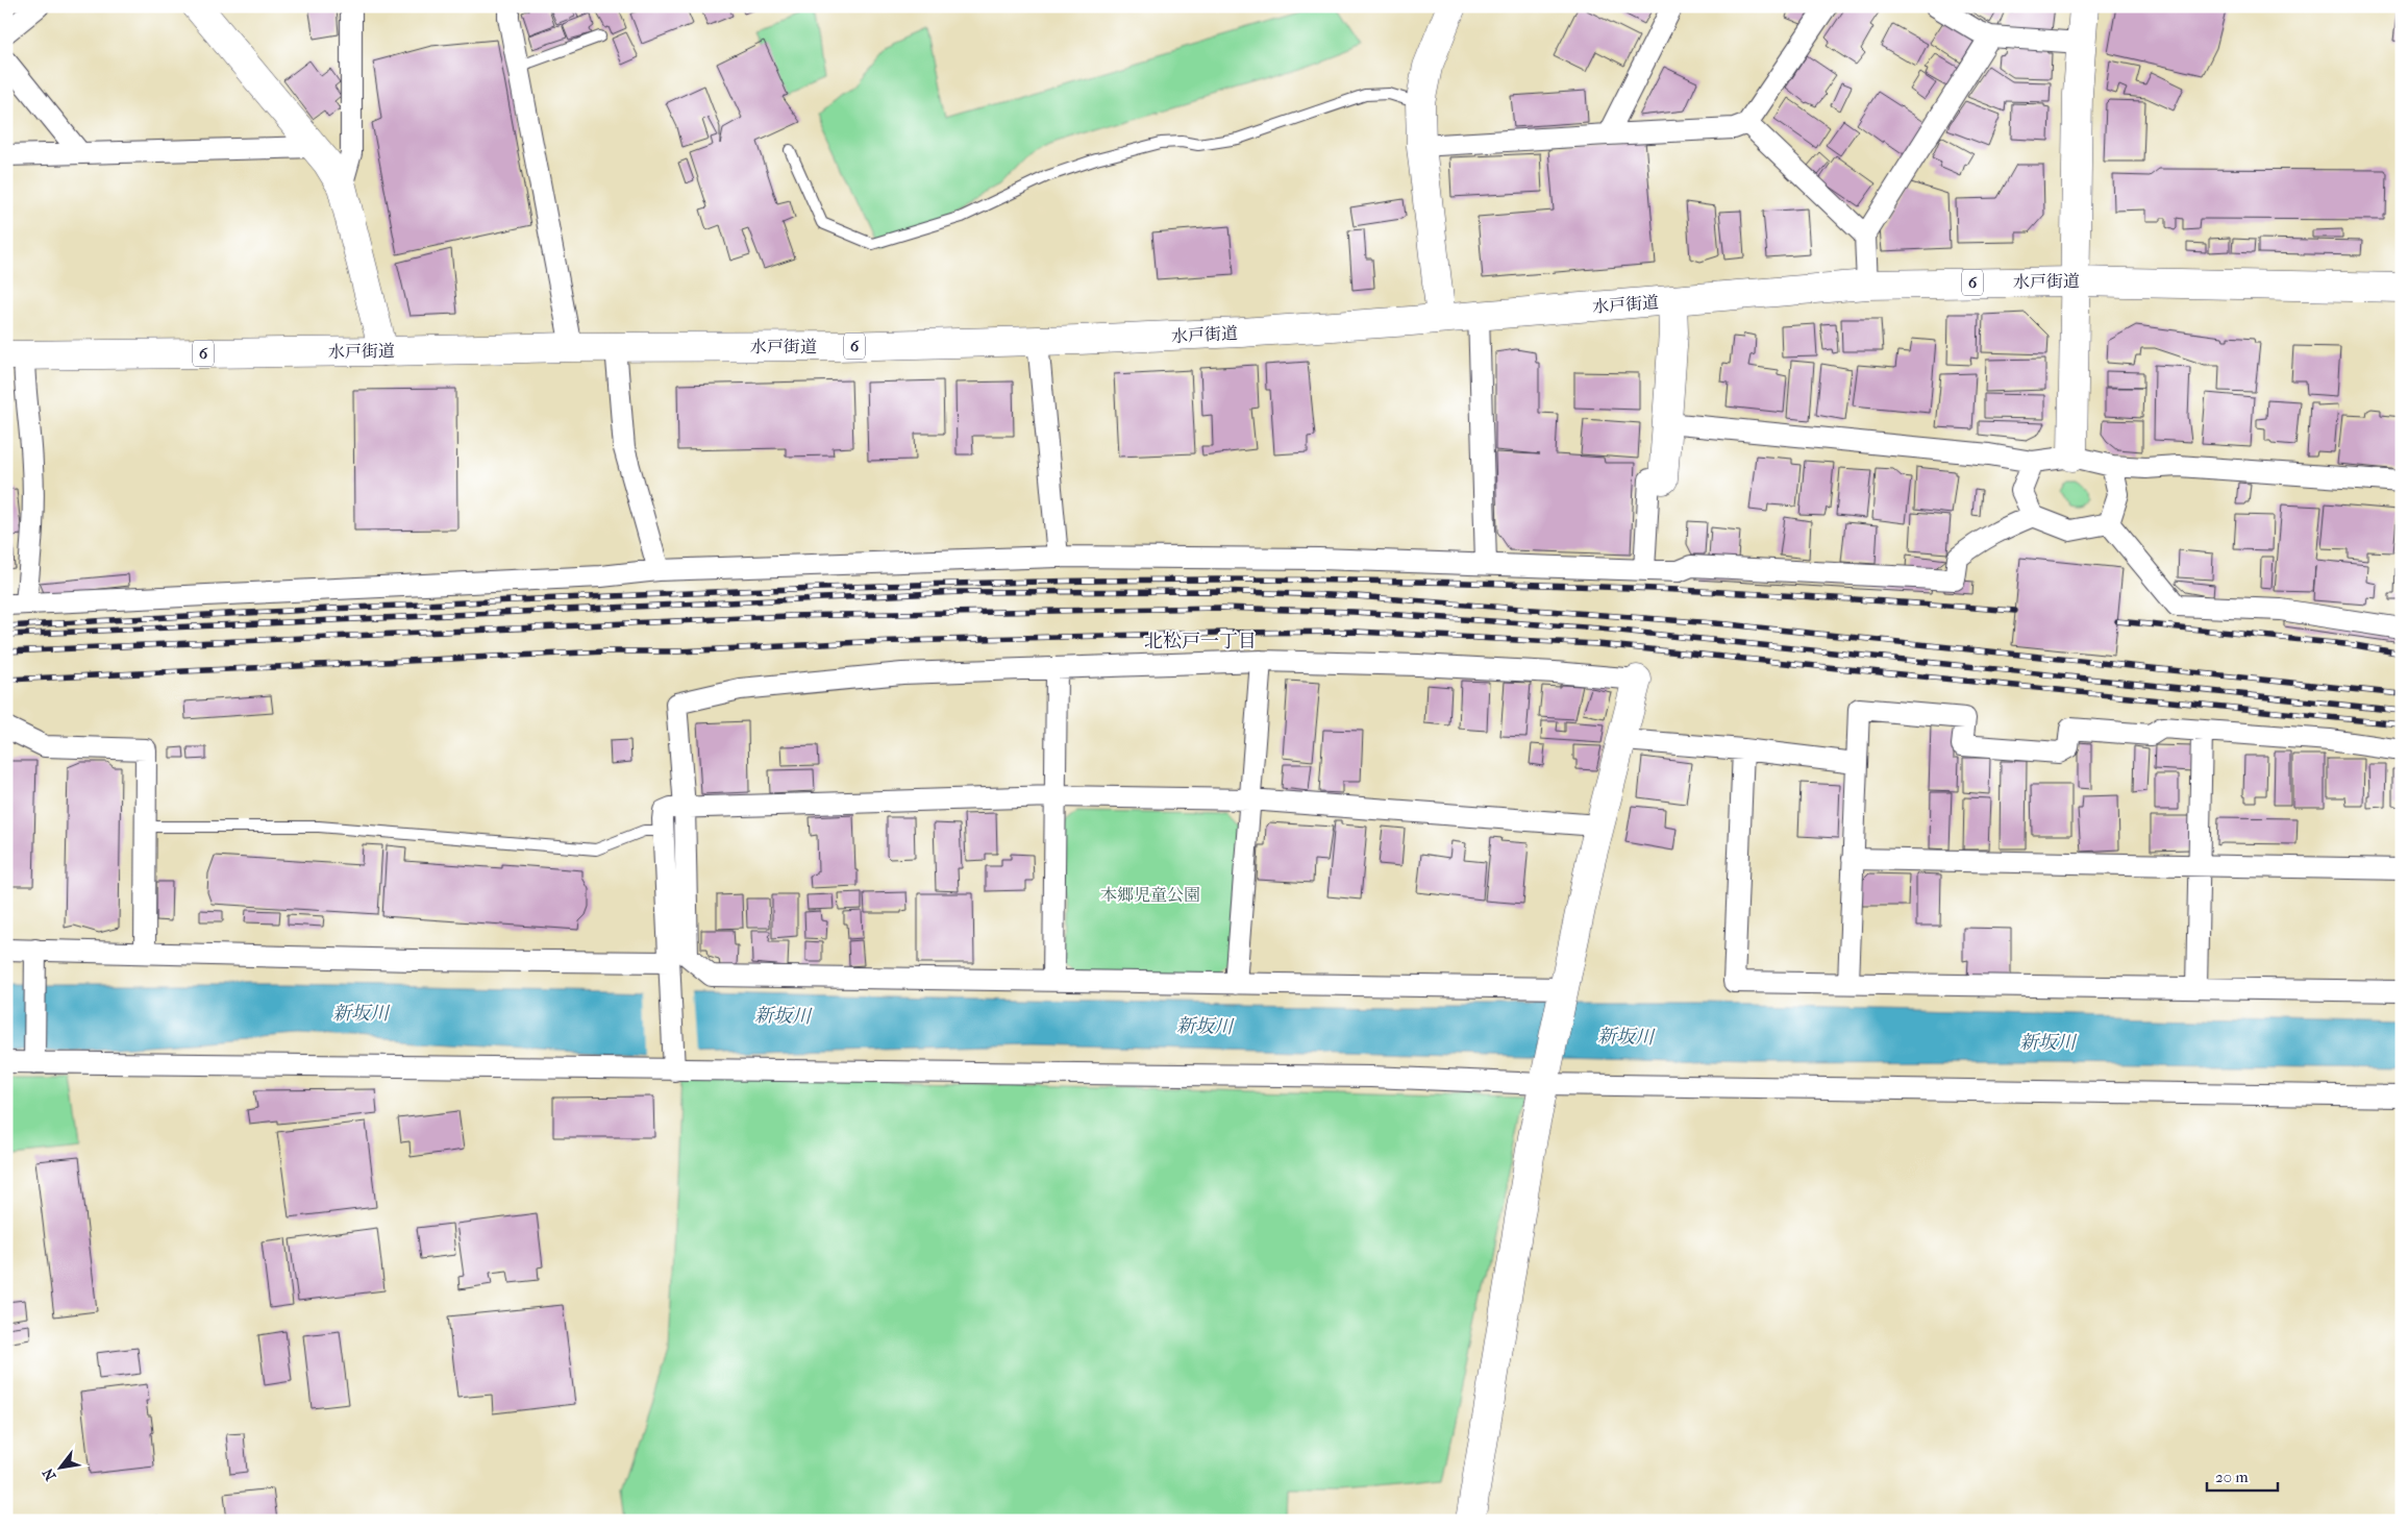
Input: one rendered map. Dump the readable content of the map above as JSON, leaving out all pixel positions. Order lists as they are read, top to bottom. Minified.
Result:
{"streets":{"main road":["水戸街道","6"]},"districts":["北松戸一丁目"],"water":["新坂川"],"parks":["本郷児童公園"],"scale_bar":"20 m","north":"bottom left"}
